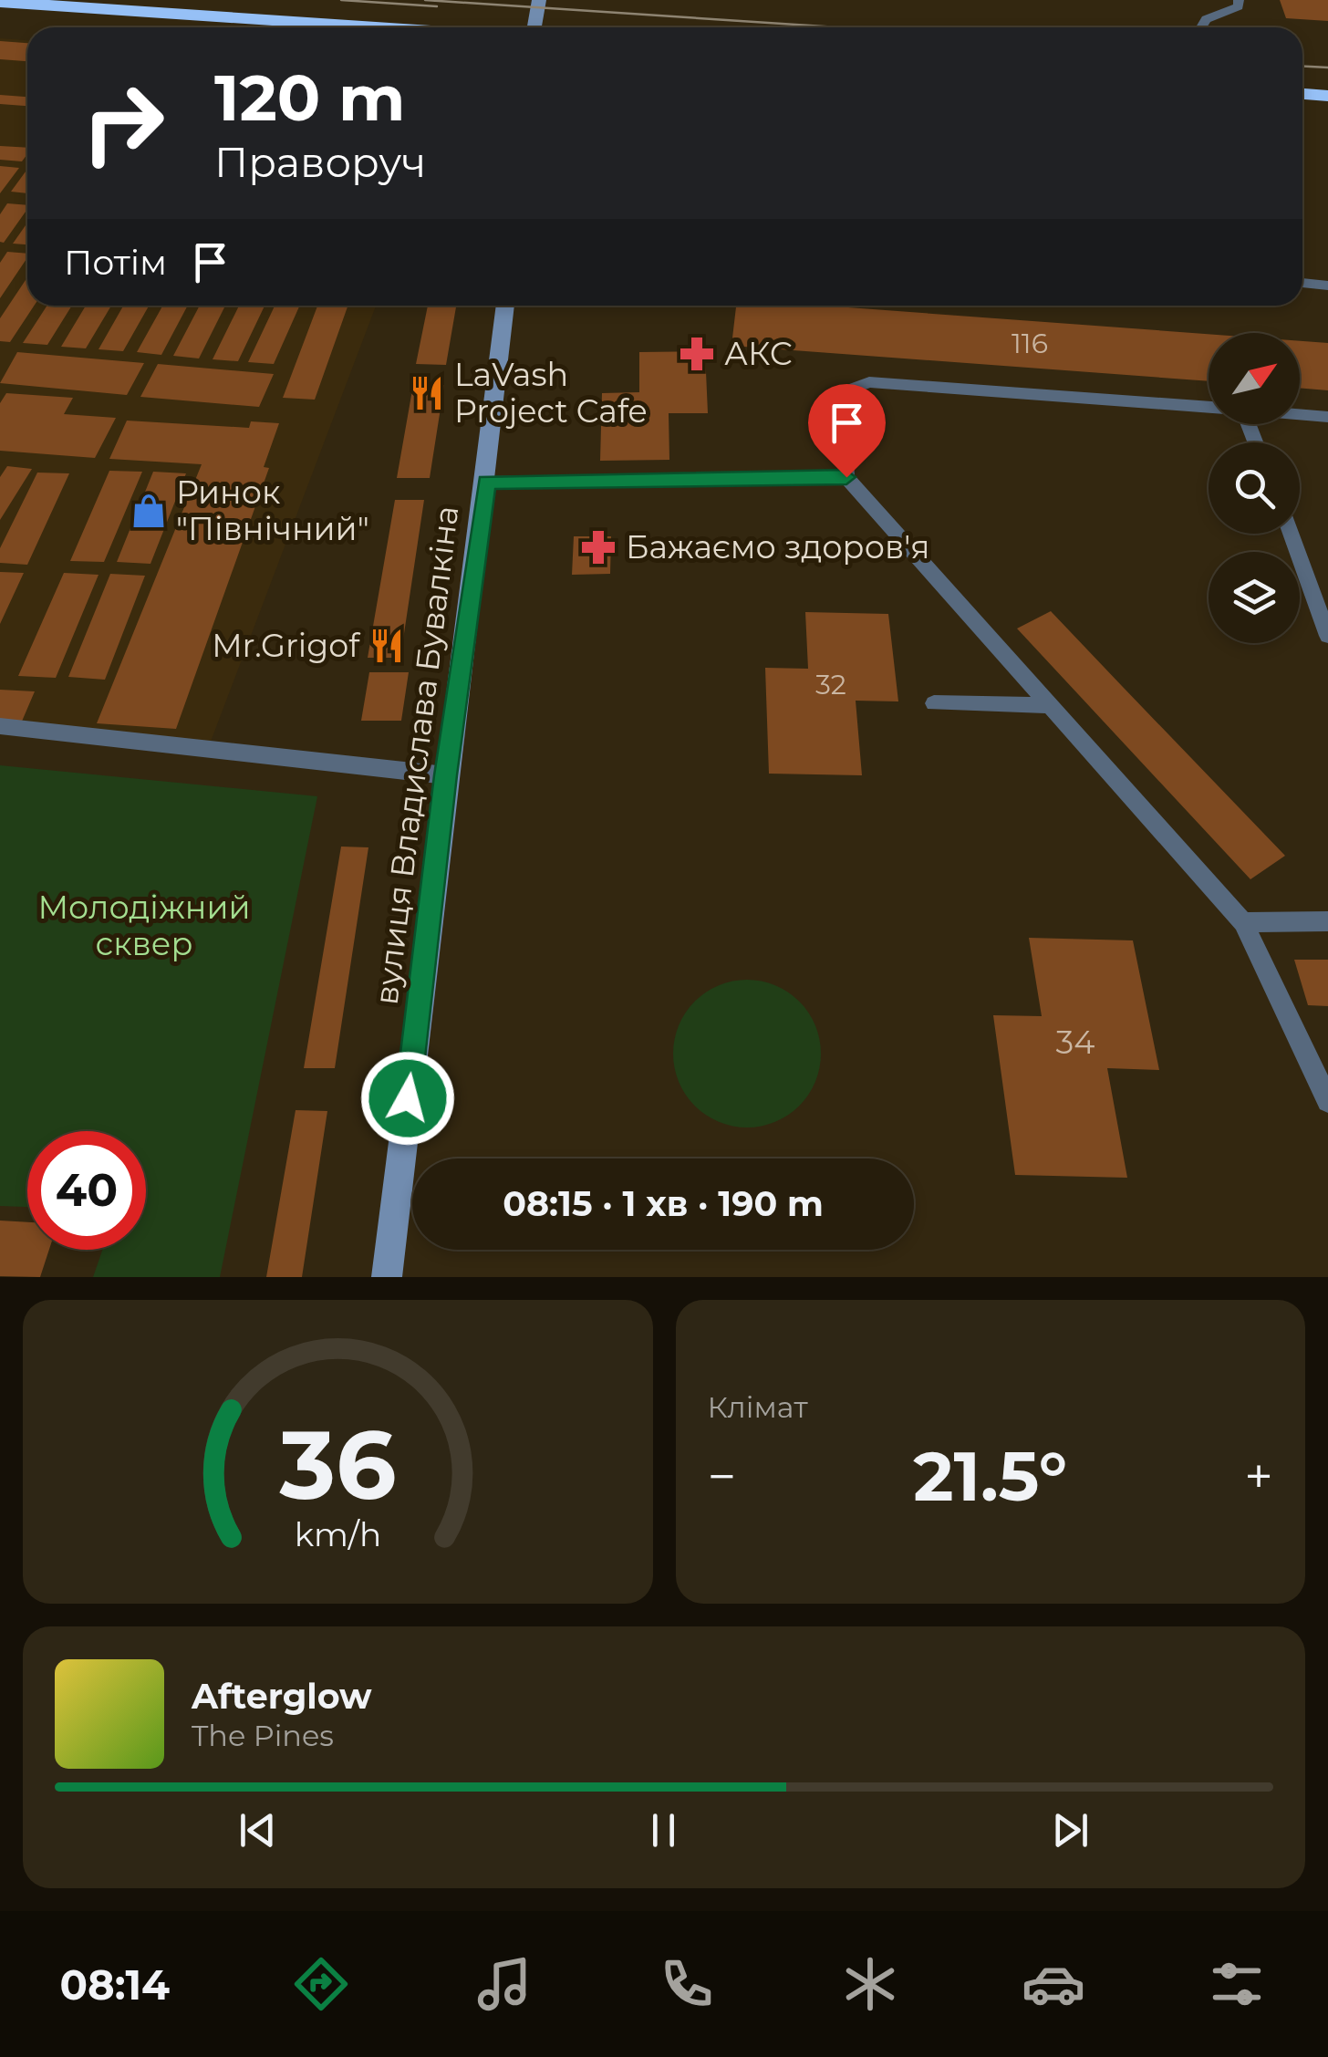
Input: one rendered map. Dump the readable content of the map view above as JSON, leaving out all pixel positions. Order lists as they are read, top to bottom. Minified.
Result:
{"streets":{"street":["вулиця Владислава Бувалкіна"]},"parks":["Молодіжний сквер"],"places":{"pharmacy":["АКС","Бажаємо здоров'я"],"restaurant":["LaVash Project Cafe","Mr.Grigof"],"shop":["Ринок \"Північний\""]},"house_numbers":["116","32","34"],"north":"top right","page":{"turn":["120 m","Праворуч"],"then":"Потім","limit":"40","trip":"08:15 · 1 хв · 190 m","tile":"Клімат","heat":["−","21.5°","+"],"song":["Afterglow","The Pines"],"tabs":"08:14","gauge":["36","km/h"]}}
